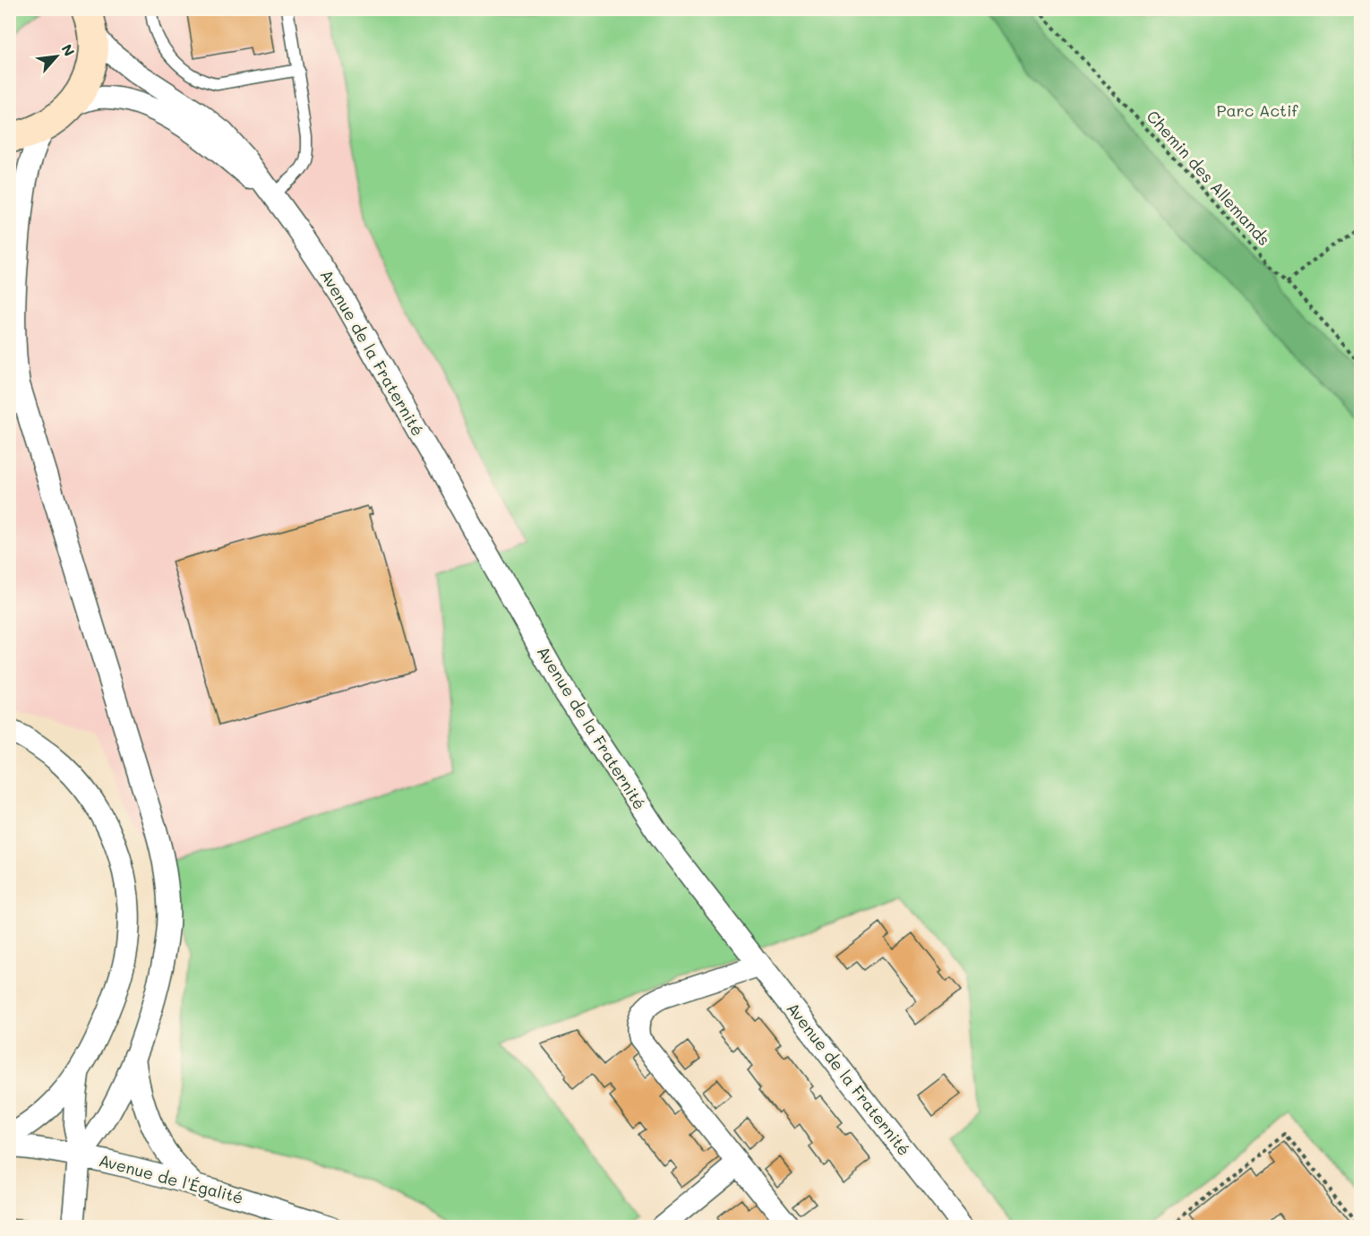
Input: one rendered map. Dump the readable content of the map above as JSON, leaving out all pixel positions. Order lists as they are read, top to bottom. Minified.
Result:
{"streets":{"street":["Avenue de la Fraternité","Avenue de l'Égalité"],"path":["Chemin des Allemands"]},"parks":["Parc Actif"],"north":"top right"}
